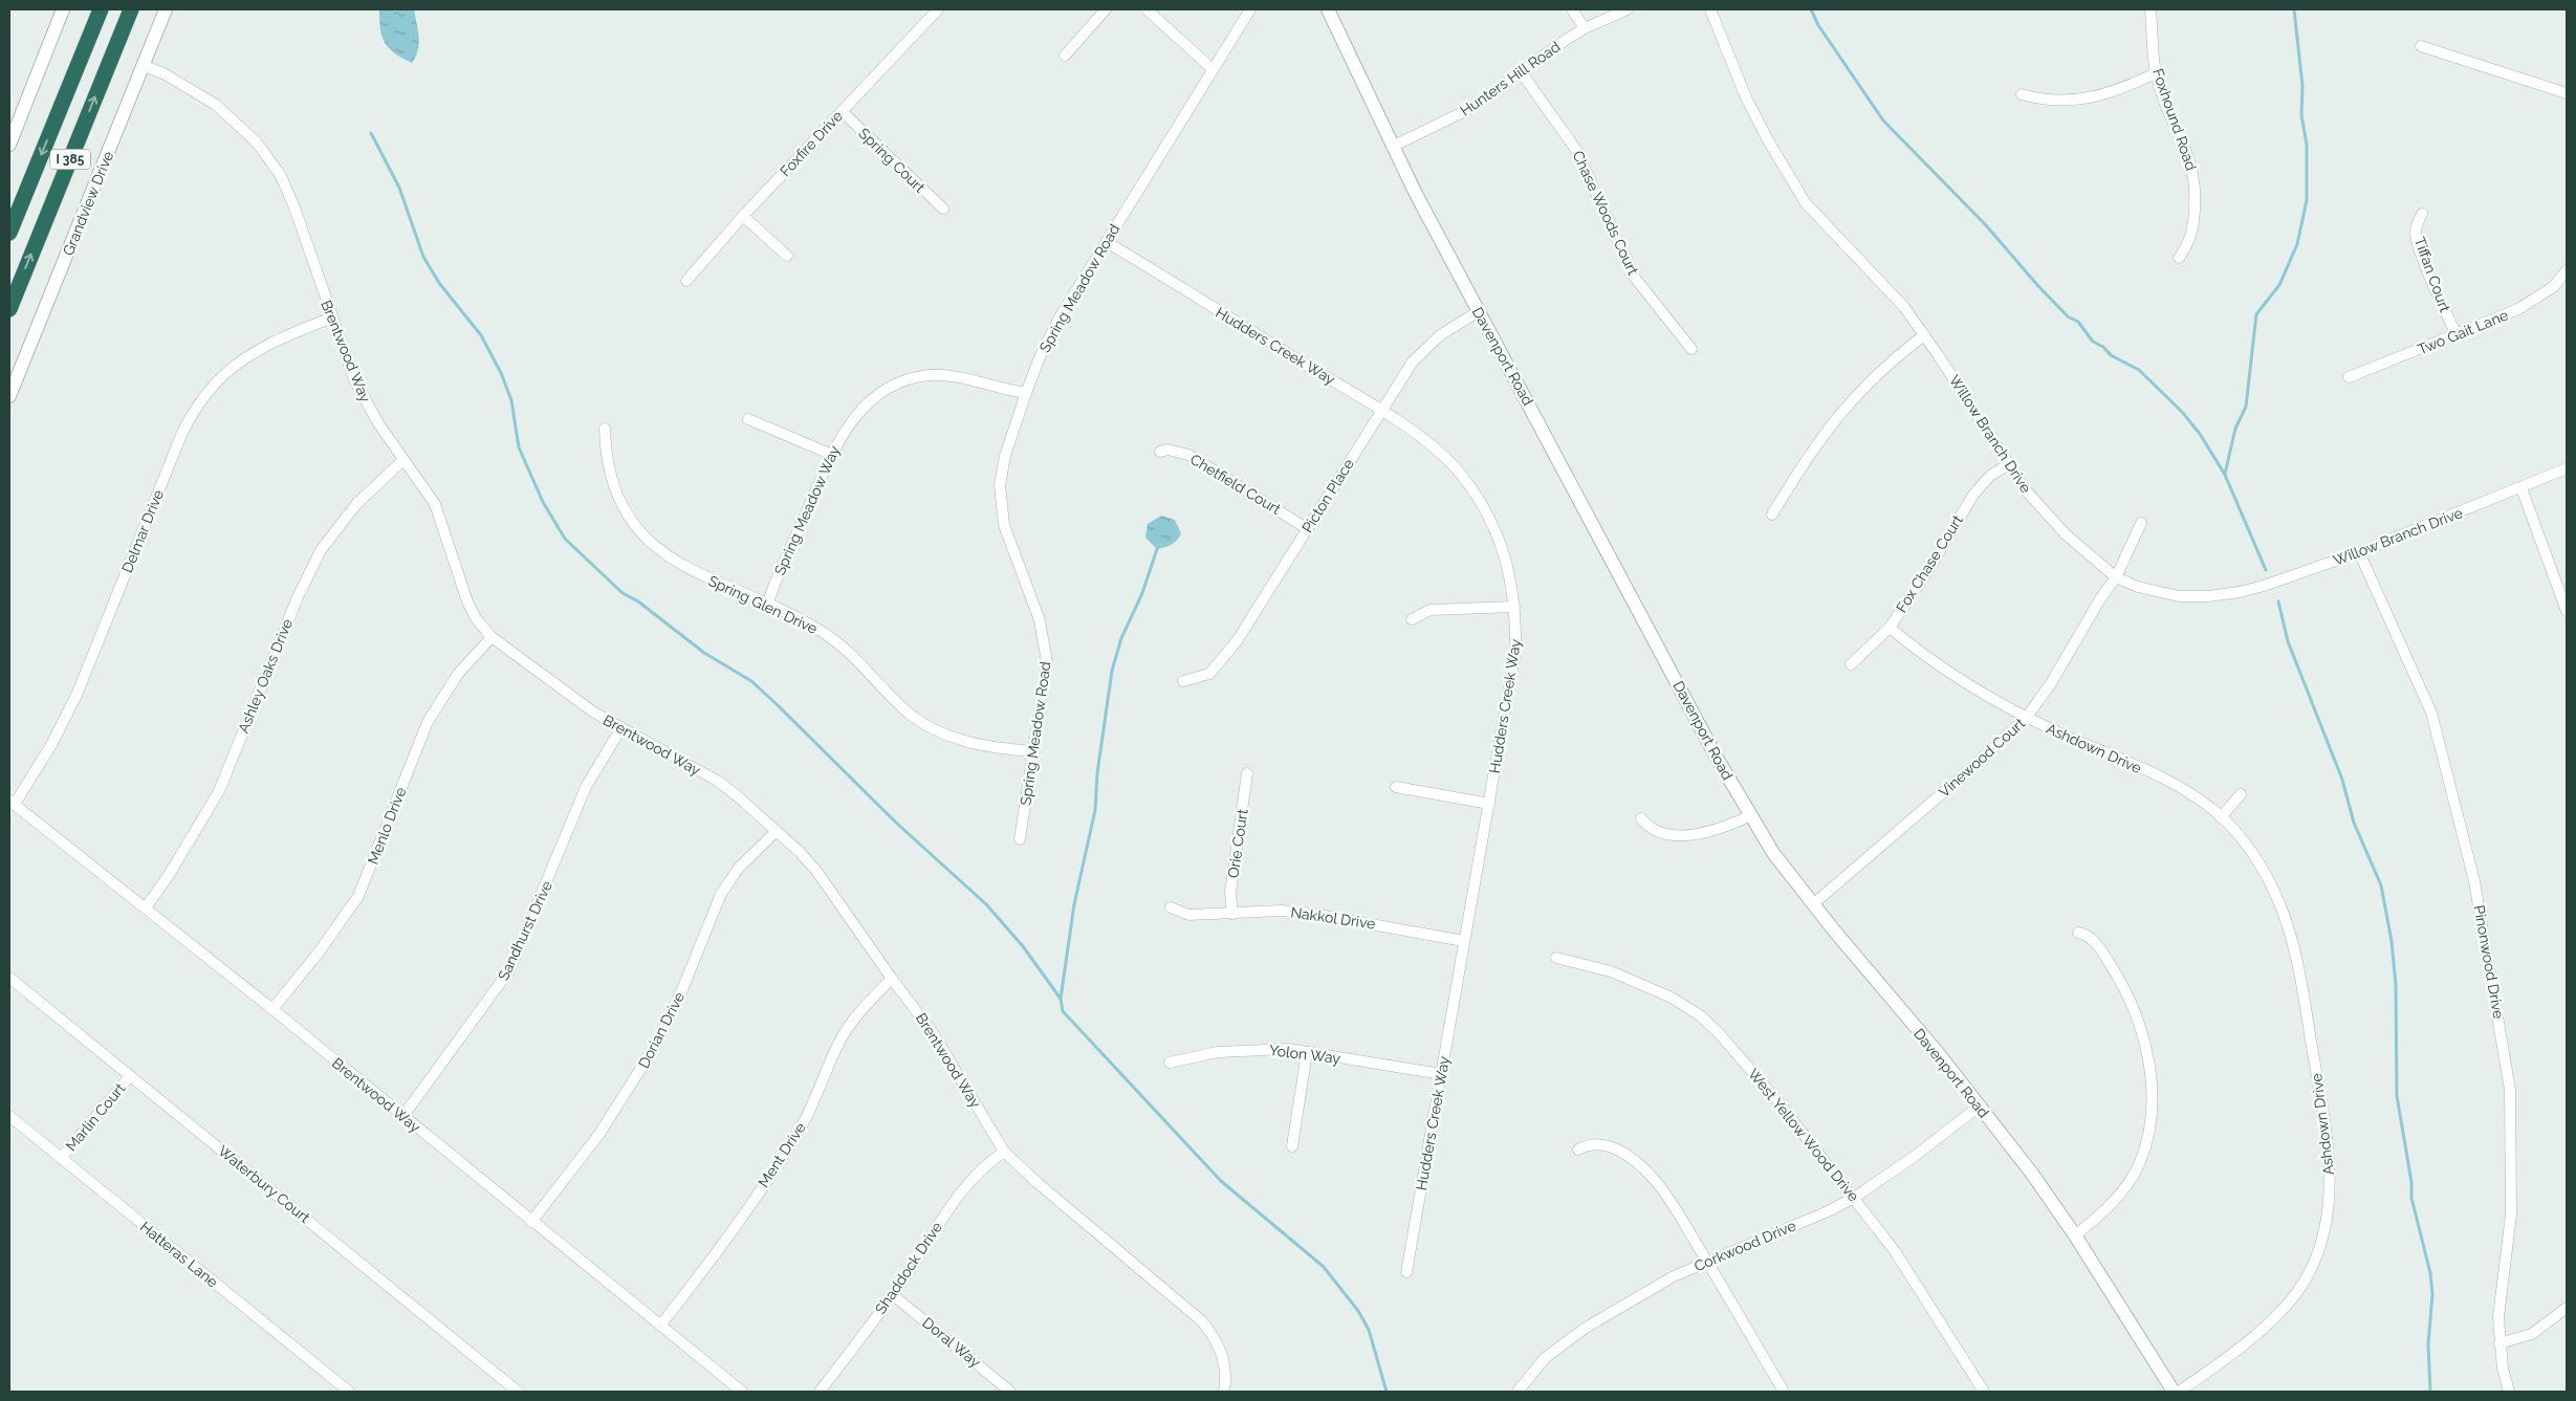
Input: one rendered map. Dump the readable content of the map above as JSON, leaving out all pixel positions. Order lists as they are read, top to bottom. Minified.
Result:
{"streets":{"highway":["I 385"],"street":["Hunters Hill Road","Foxhound Road","Foxfire Drive","Spring Court","Grandview Drive","Chase Woods Court","Tiffan Court","Spring Meadow Road","Two Gait Lane","Hudders Creek Way","Brentwood Way","Davenport Road","Willow Branch Drive","Chetfield Court","Picton Place","Spring Meadow Way","Delmar Drive","Fox Chase Court","Spring Glen Drive","Ashley Oaks Drive","Ashdown Drive","Vinewood Court","Menlo Drive","Orie Court","Nakkol Drive","Sandhurst Drive","Pinonwood Drive","Dorian Drive","Yolon Way","Marlin Court","West Yellow Wood Drive","Ment Drive","Waterbury Court","Corkwood Drive","Hatteras Lane","Shaddock Drive","Doral Way"]},"crossings":[["Hunters Hill Road","Chase Woods Court"],["Hunters Hill Road","Davenport Road"],["Foxfire Drive","Spring Court"],["Grandview Drive","Brentwood Way"],["Tiffan Court","Two Gait Lane"],["Spring Meadow Road","Hudders Creek Way"],["Spring Meadow Road","Spring Meadow Way"],["Spring Meadow Road","Spring Glen Drive"],["Hudders Creek Way","Picton Place"],["Hudders Creek Way","Nakkol Drive"],["Hudders Creek Way","Yolon Way"],["Brentwood Way","Delmar Drive"],["Brentwood Way","Ashley Oaks Drive"],["Brentwood Way","Menlo Drive"],["Brentwood Way","Sandhurst Drive"],["Brentwood Way","Dorian Drive"],["Brentwood Way","Ment Drive"],["Brentwood Way","Shaddock Drive"],["Davenport Road","Picton Place"],["Davenport Road","Vinewood Court"],["Davenport Road","Corkwood Drive"],["Willow Branch Drive","Fox Chase Court"],["Willow Branch Drive","Vinewood Court"],["Willow Branch Drive","Pinonwood Drive"],["Chetfield Court","Picton Place"],["Spring Meadow Way","Spring Glen Drive"],["Fox Chase Court","Ashdown Drive"],["Ashdown Drive","Vinewood Court"],["Orie Court","Nakkol Drive"],["Marlin Court","Waterbury Court"],["Marlin Court","Hatteras Lane"],["West Yellow Wood Drive","Corkwood Drive"],["Shaddock Drive","Doral Way"]]}
